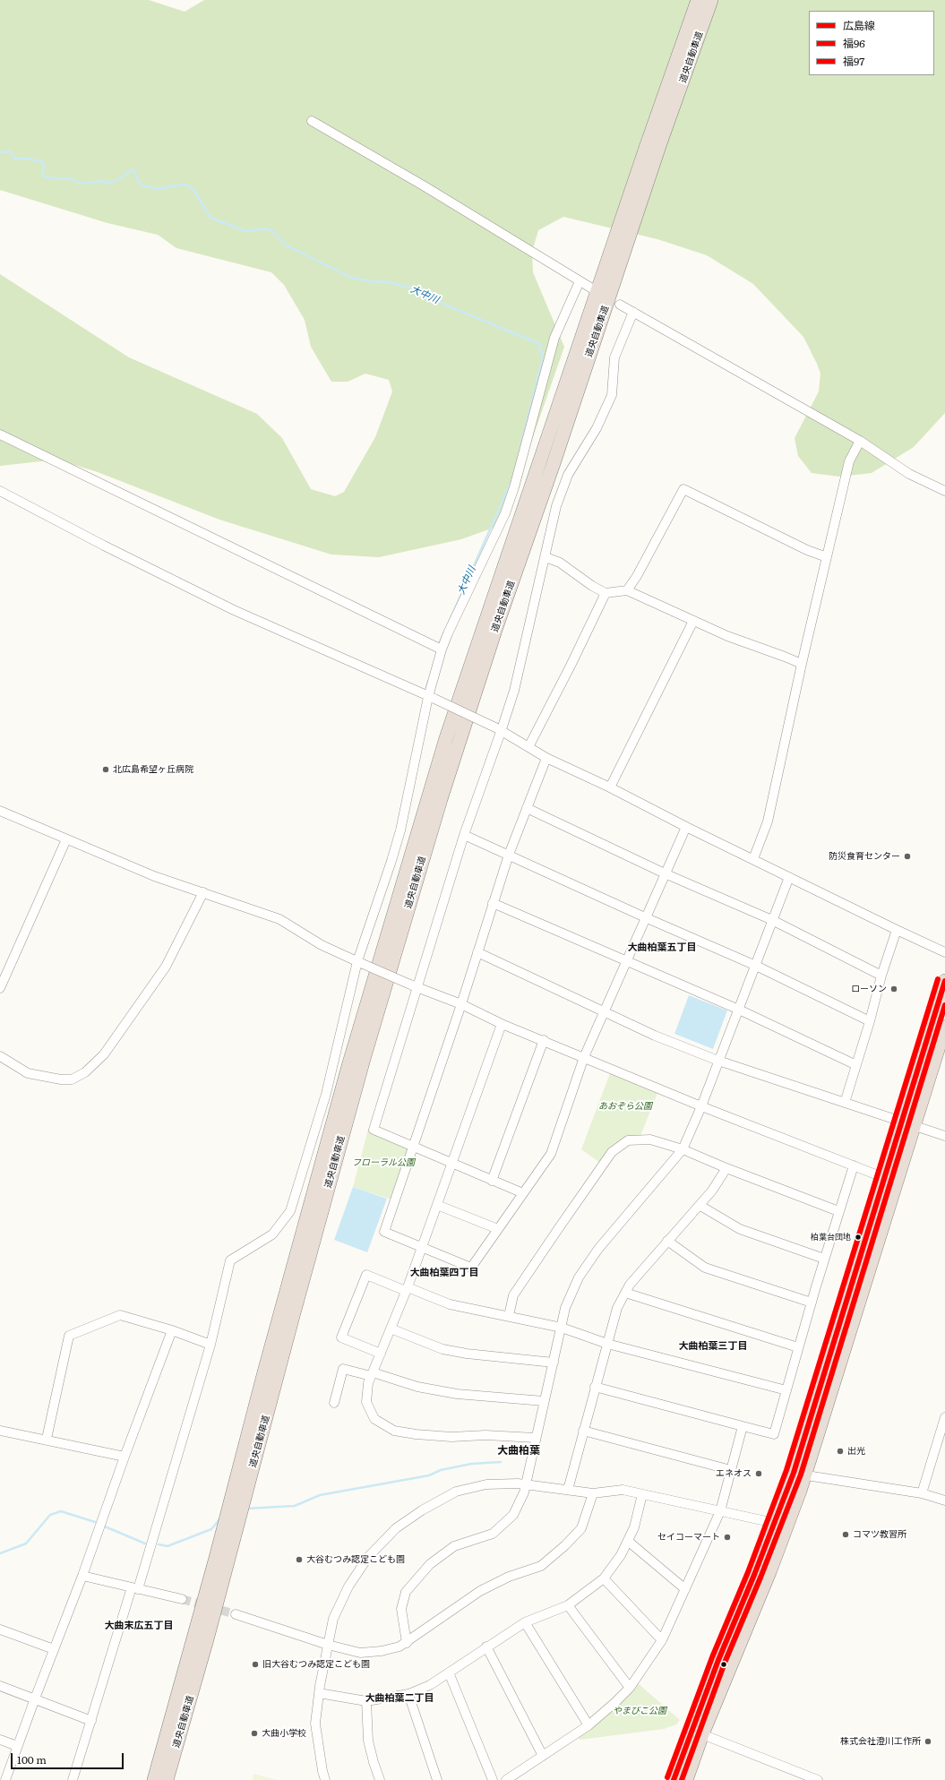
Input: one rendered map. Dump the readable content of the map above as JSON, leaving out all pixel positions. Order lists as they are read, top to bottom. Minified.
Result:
{"streets":{"highway":["道央自動車道"]},"districts":["大曲柏葉五丁目","大曲柏葉四丁目","大曲柏葉三丁目","大曲柏葉","大曲末広五丁目","大曲柏葉二丁目"],"water":["大中川"],"parks":["あおぞら公園","フローラル公園","やまびこ公園"],"places":["北広島希望ヶ丘病院","防災食育センター","ローソン","柏葉台団地","出光","エネオス","コマツ教習所","セイコーマート","大谷むつみ認定こども園","旧大谷むつみ認定こども園","大曲小学校","株式会社澄川工作所"],"lines":["transit line 福97","transit line 広島線","transit line 福96"],"legend":["広島線","福96","福97"],"scale_bar":"100 m"}
